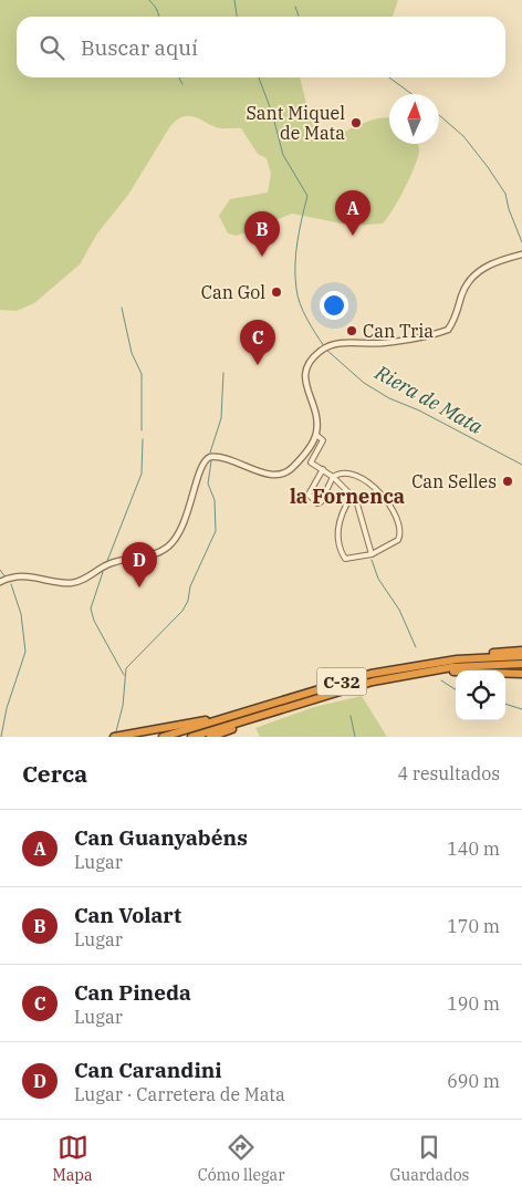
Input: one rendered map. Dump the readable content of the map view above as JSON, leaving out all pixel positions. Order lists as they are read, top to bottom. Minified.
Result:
{"streets":{"highway":["C-32"]},"districts":["la Fornenca"],"water":["Riera de Mata"],"places":["Sant Miquel de Mata","Can Gol","Can Tria","Can Selles"],"north":"top","page":{"search":"Buscar aquí","pins":["A","B","C","D"],"heading":["Cerca","4 resultados"],"list":[{"mark":"A","name":"Can Guanyabéns","note":"Lugar","value":"140 m"},{"mark":"B","name":"Can Volart","note":"Lugar","value":"170 m"},{"mark":"C","name":"Can Pineda","note":"Lugar","value":"190 m"},{"mark":"D","name":"Can Carandini","note":"Lugar · Carretera de Mata","value":"690 m"}],"nav":["Mapa","Cómo llegar","Guardados"]}}
